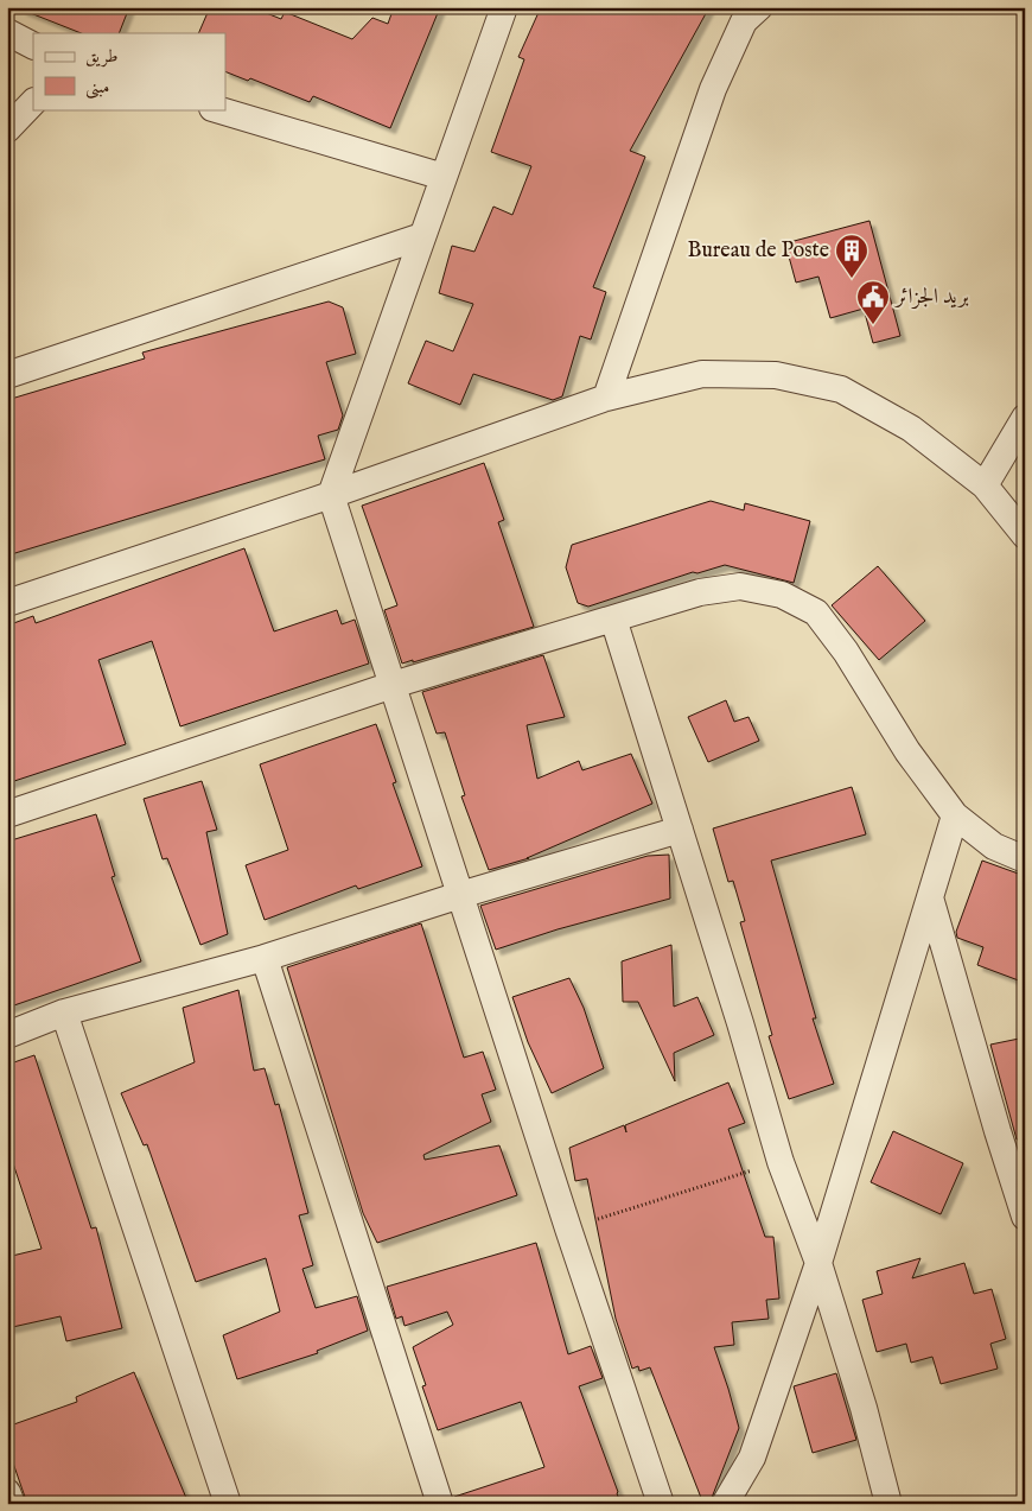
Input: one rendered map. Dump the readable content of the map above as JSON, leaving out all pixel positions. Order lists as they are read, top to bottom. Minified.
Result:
{"places":{"building":["Bureau de Poste"],"public building":["بريد الجزائر"]},"legend":["طريق","مبنى"]}
